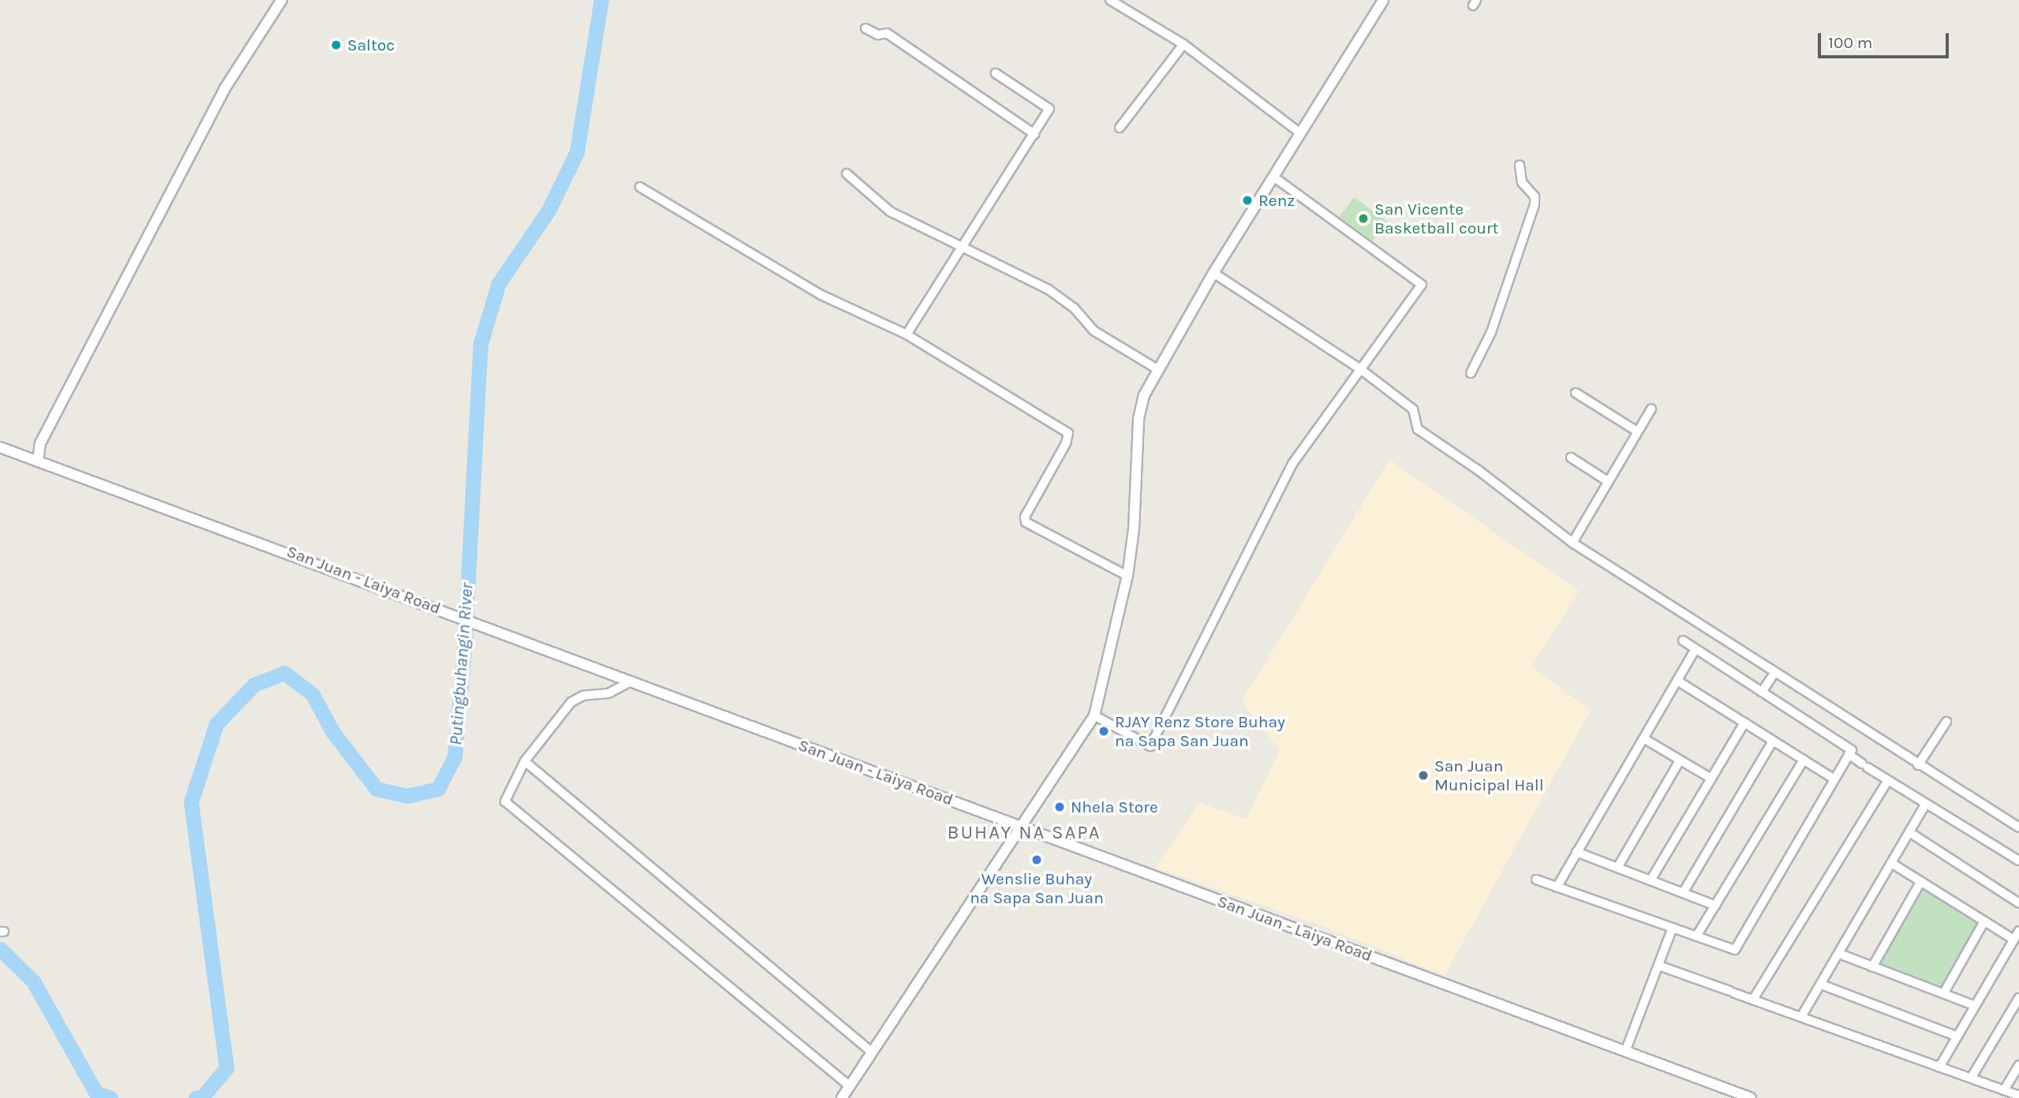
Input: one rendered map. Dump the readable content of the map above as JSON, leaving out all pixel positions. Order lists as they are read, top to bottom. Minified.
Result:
{"streets":{"main road":["San Juan - Laiya Road"]},"districts":["BUHAY NA SAPA"],"water":["Putingbuhangin River"],"places":["Saltoc","Renz","San Vicente Basketball court","RJAY Renz Store Buhay na Sapa San Juan","San Juan Municipal Hall","Nhela Store","Wenslie Buhay na Sapa San Juan"],"scale_bar":"100 m"}
